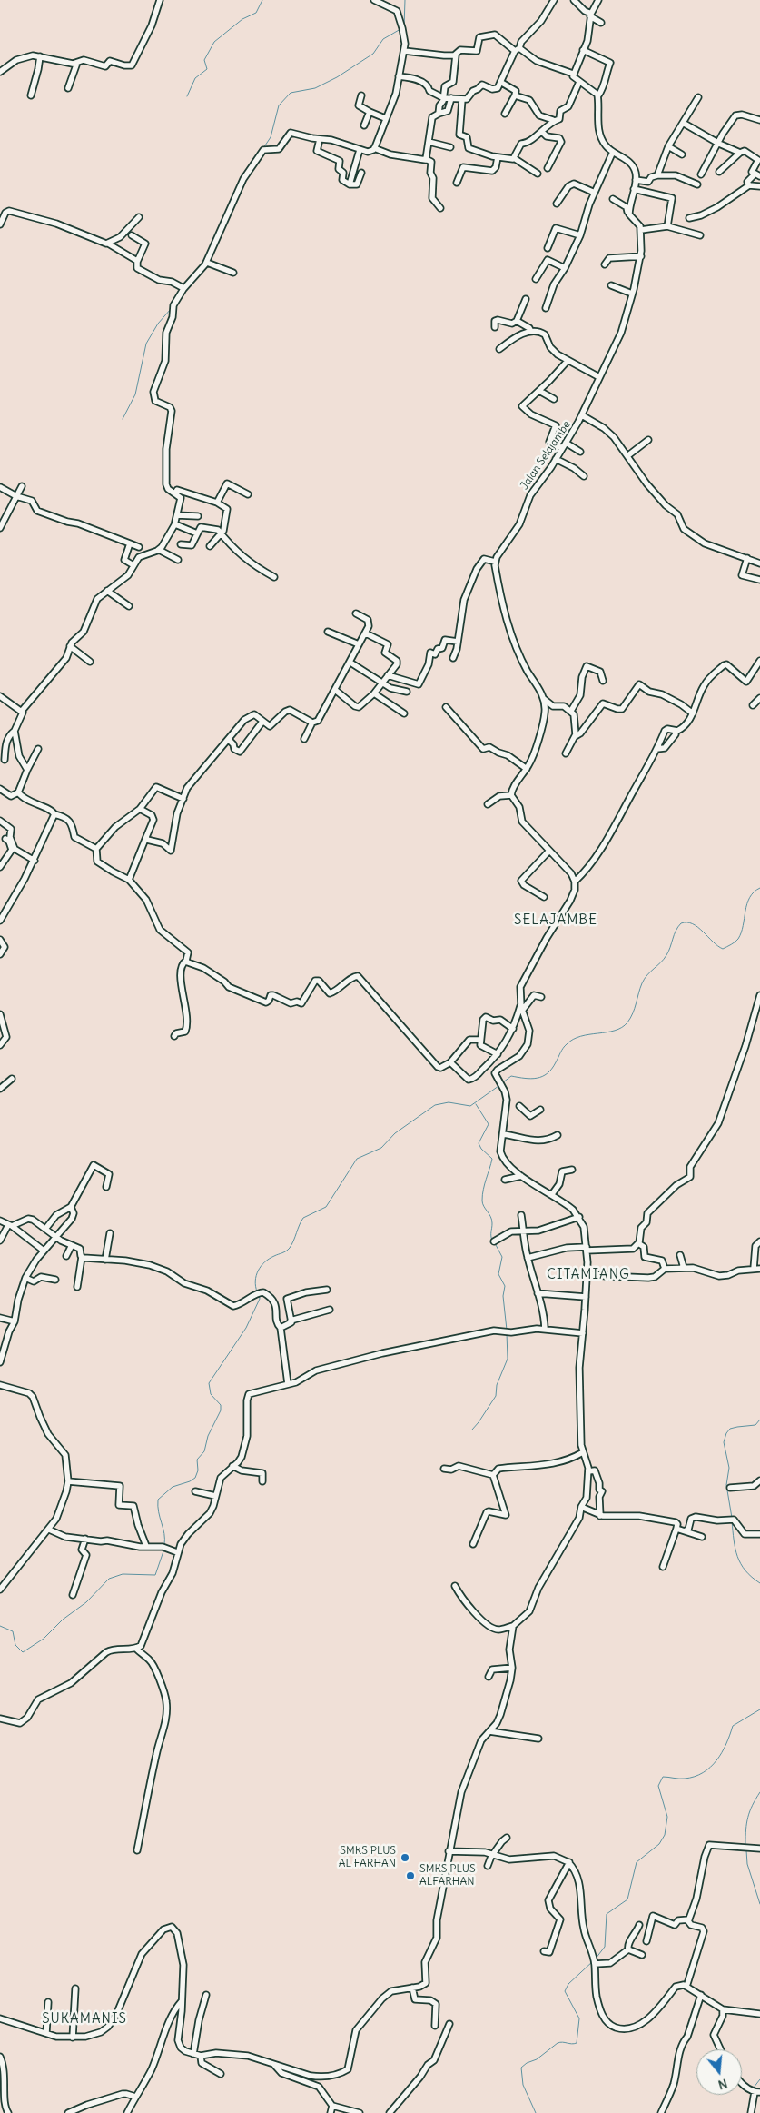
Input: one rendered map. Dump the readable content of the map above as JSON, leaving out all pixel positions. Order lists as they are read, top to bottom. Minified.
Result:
{"streets":{"street":["Jalan Selajambe"]},"districts":["SELAJAMBE","CITAMIANG","SUKAMANIS"],"places":["SMKS PLUS AL FARHAN","SMKS PLUS ALFARHAN"],"north":"bottom"}
